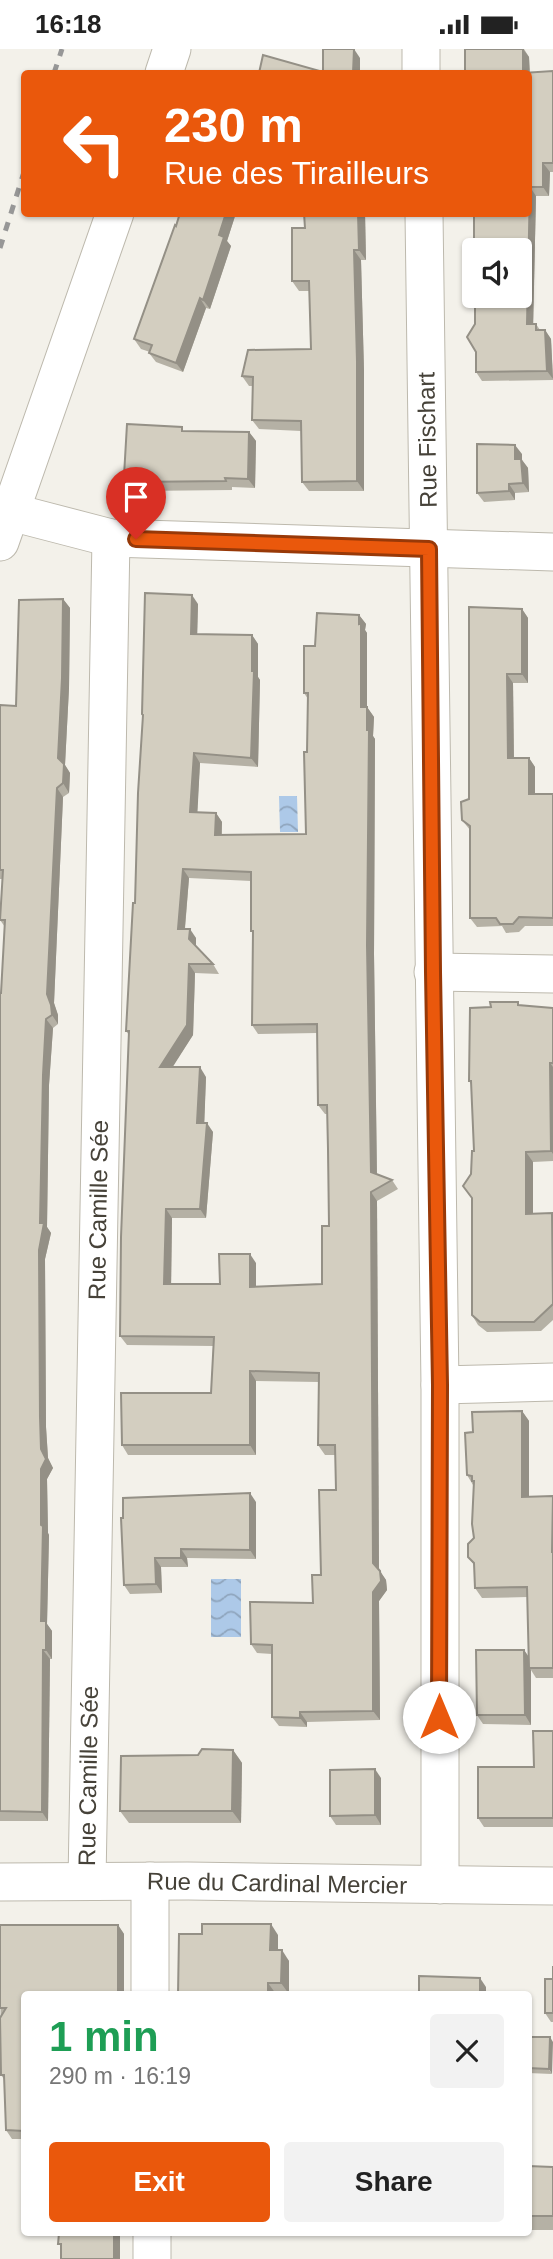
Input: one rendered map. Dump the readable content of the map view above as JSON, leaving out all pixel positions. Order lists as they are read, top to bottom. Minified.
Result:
{"streets":{"street":["Rue Fischart","Rue Camille Sée","Rue du Cardinal Mercier"]},"crossings":[["Rue Fischart","Rue du Cardinal Mercier"],["Rue Camille Sée","Rue du Cardinal Mercier"]],"page":{"status":"16:18","turn":["230 m","Rue des Tirailleurs"],"heading":["1 min","290 m · 16:19"],"buttons":["Exit","Share"]}}
